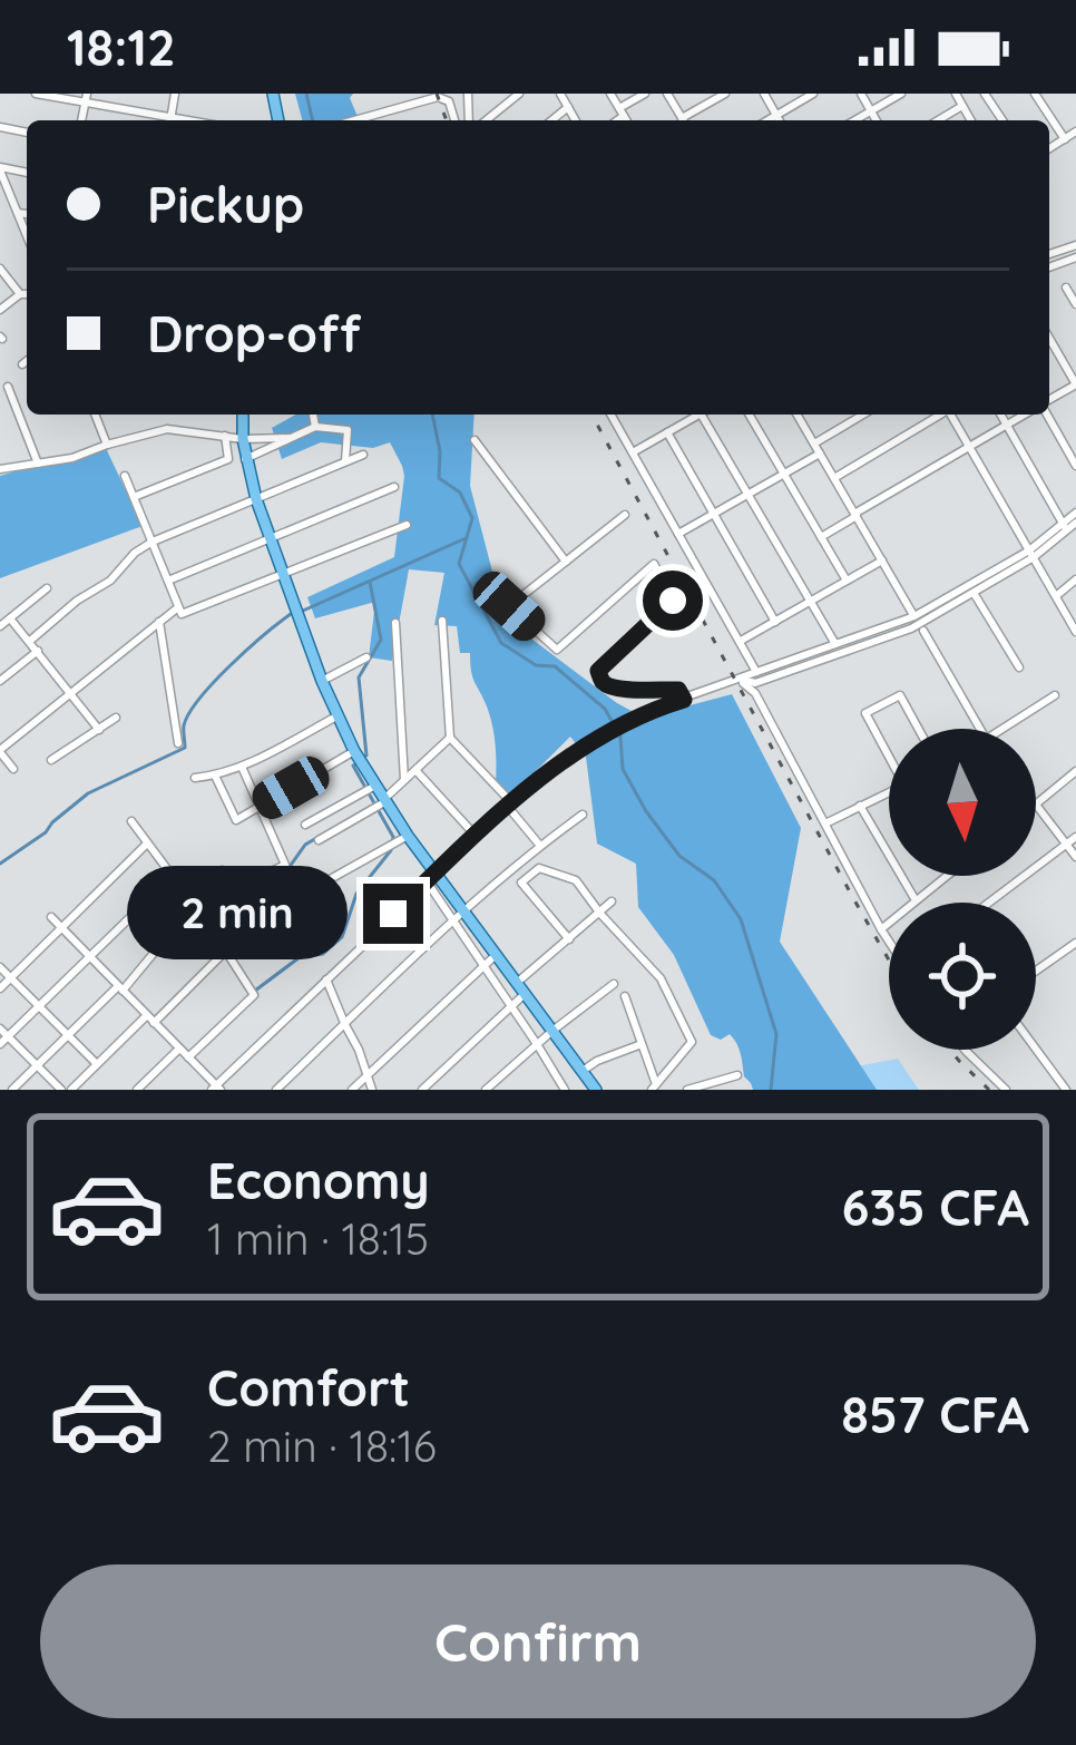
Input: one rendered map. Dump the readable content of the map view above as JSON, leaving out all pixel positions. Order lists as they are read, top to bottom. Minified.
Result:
{"north":"bottom","page":{"status":"18:12","banner":["Pickup","Drop-off"],"bubble":"2 min","list":[{"name":"Economy","note":"1 min · 18:15","value":"635 CFA"},{"name":"Comfort","note":"2 min · 18:16","value":"857 CFA"}],"buttons":"Confirm"}}
